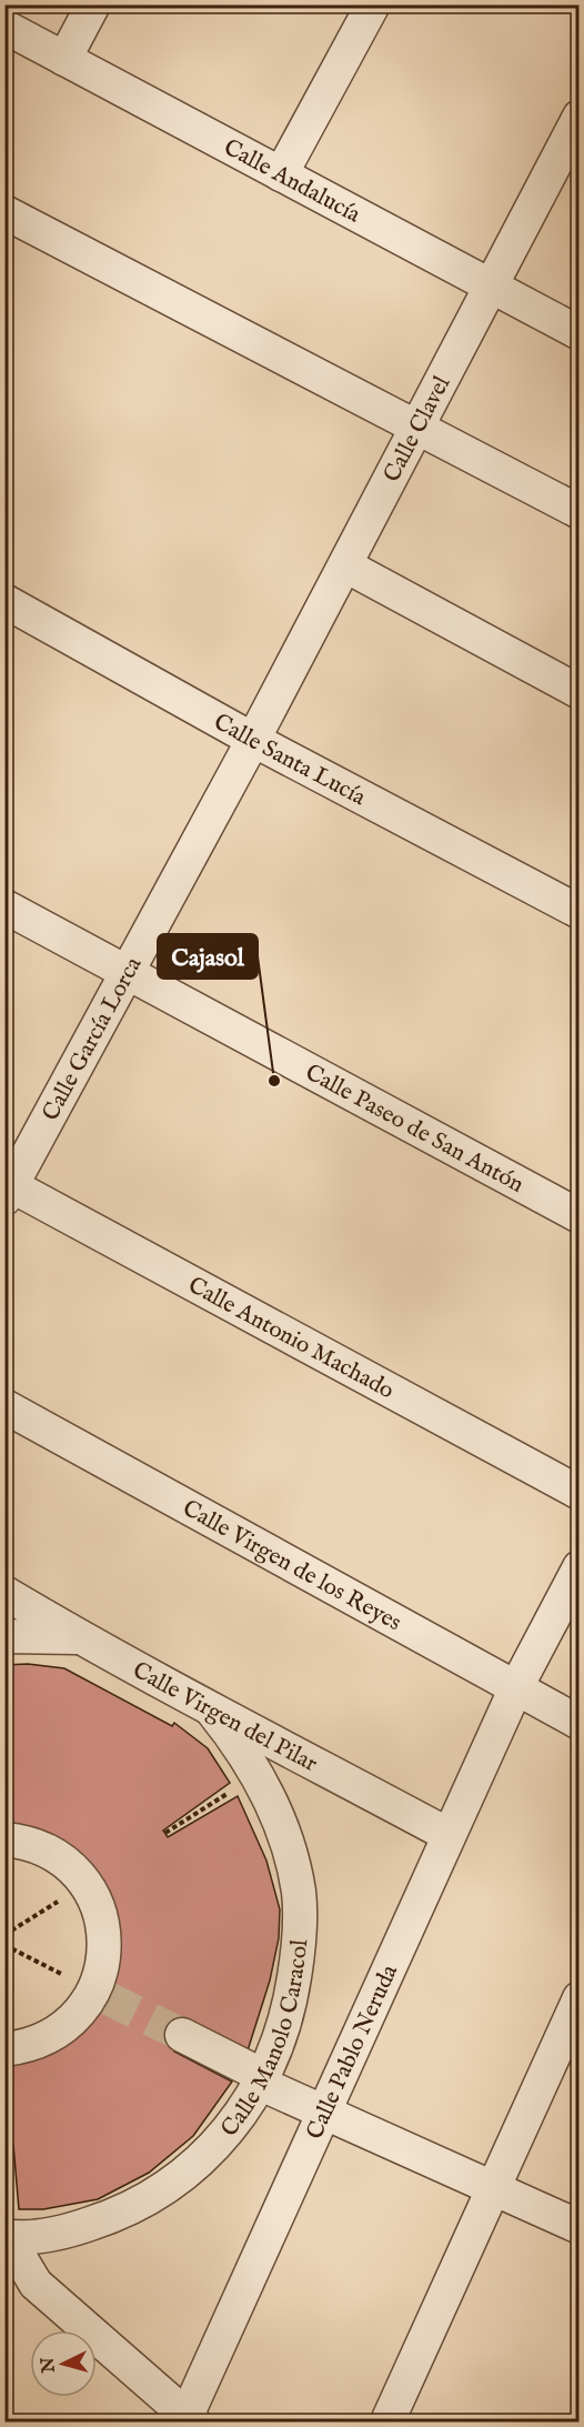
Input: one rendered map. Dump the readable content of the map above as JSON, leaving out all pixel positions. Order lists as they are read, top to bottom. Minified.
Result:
{"streets":{"street":["Calle Andalucía","Calle Clavel","Calle Santa Lucía","Calle García Lorca","Calle Paseo de San Antón","Calle Antonio Machado","Calle Virgen de los Reyes","Calle Virgen del Pilar","Calle Manolo Caracol","Calle Pablo Neruda"]},"crossings":[["Calle Andalucía","Calle Clavel"],["Calle Clavel","Calle Santa Lucía"],["Calle Clavel","Calle García Lorca"],["Calle Santa Lucía","Calle García Lorca"],["Calle García Lorca","Calle Paseo de San Antón"],["Calle García Lorca","Calle Antonio Machado"],["Calle Virgen de los Reyes","Calle Pablo Neruda"],["Calle Virgen del Pilar","Calle Manolo Caracol"],["Calle Virgen del Pilar","Calle Pablo Neruda"]],"places":["Cajasol"],"north":"left"}
